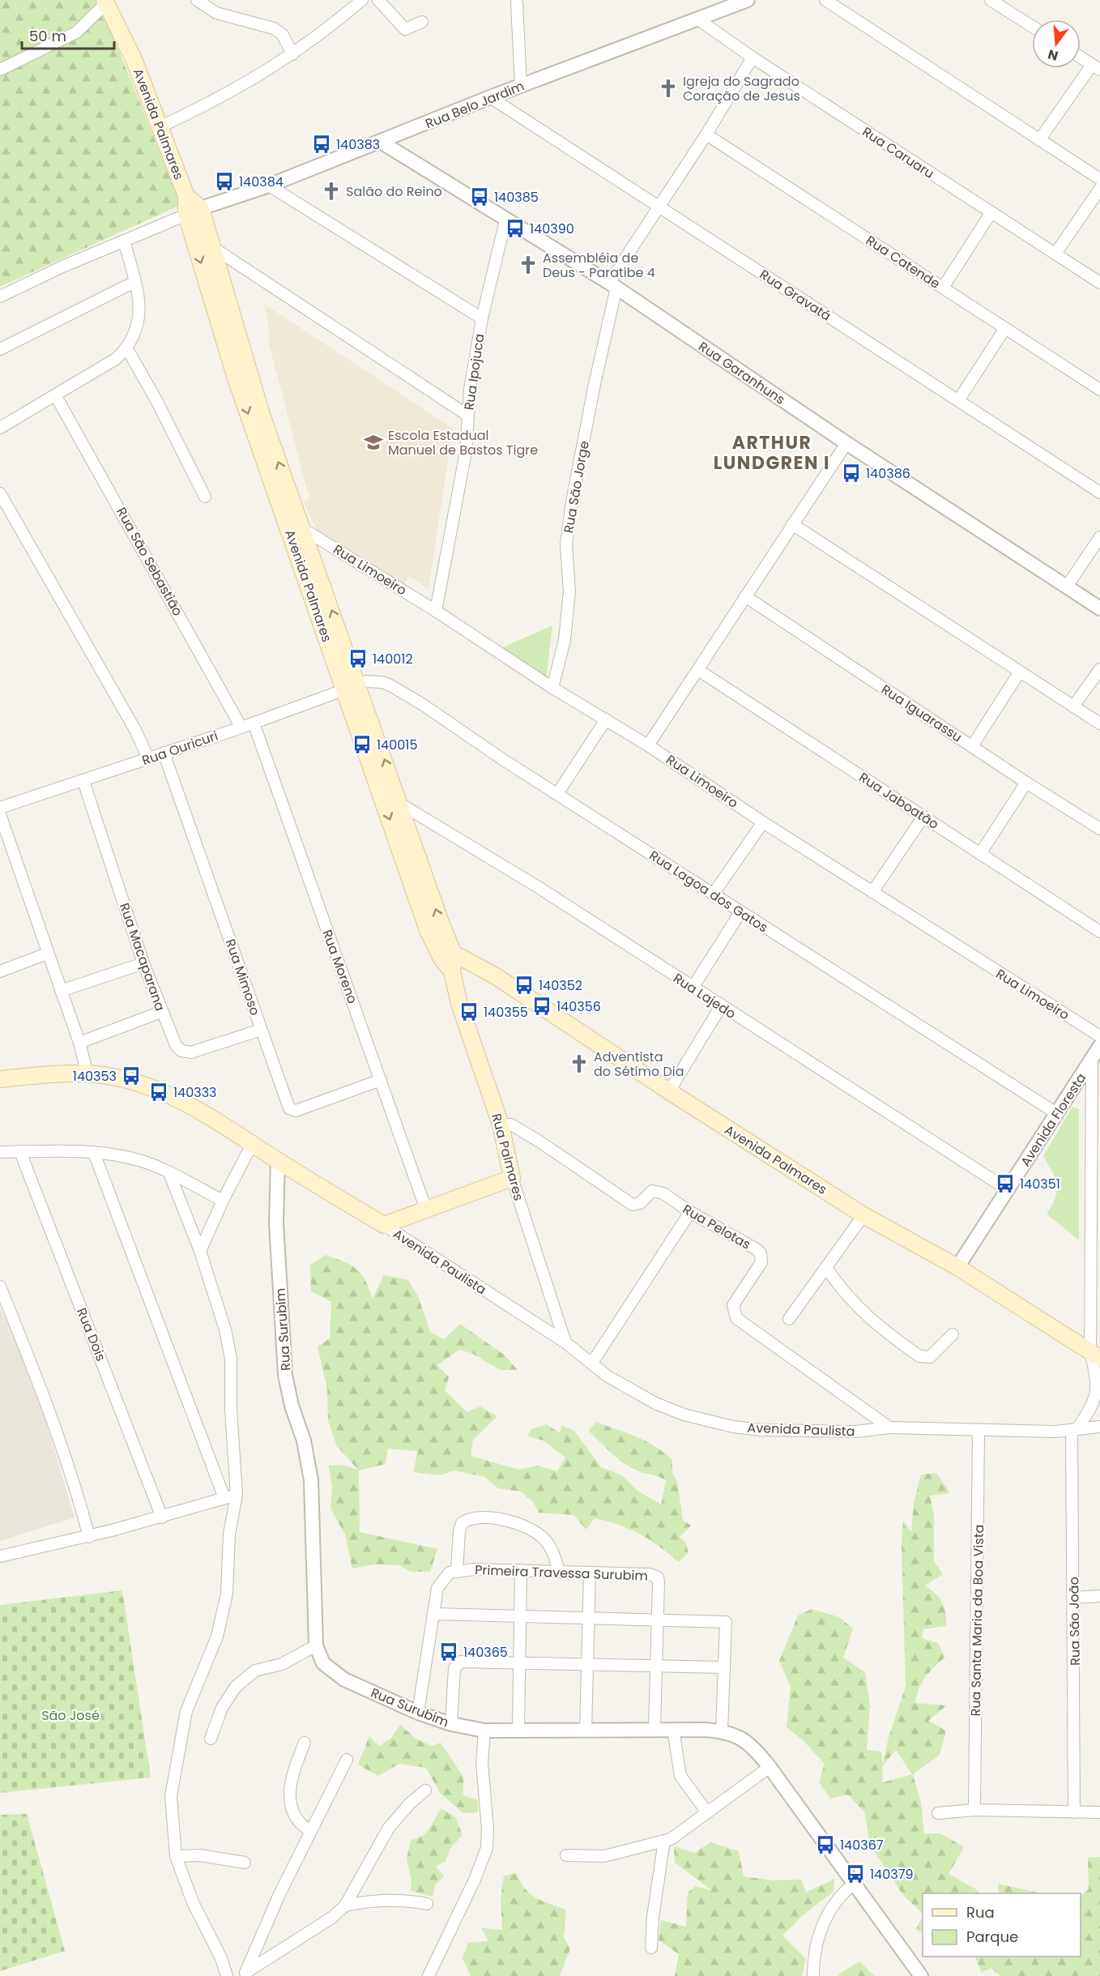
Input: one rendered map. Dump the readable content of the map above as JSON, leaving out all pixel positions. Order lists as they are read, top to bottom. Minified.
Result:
{"streets":{"main road":["Avenida Palmares","Rua Palmares","Avenida Paulista"],"street":["Rua Belo Jardim","Rua Caruaru","Rua Catende","Rua Gravatá","Rua Ipojuca","Rua Garanhuns","Rua São Jorge","Rua São Sebastião","Rua Limoeiro","Rua Iguarassu","Rua Ouricuri","Rua Jaboatão","Rua Lagoa dos Gatos","Rua Macaparana","Rua Moreno","Rua Mimoso","Rua Lajedo","Avenida Floresta","Rua Pelotas","Rua Surubim","Rua Dois","Primeira Travessa Surubim","Rua Santa Maria da Boa Vista","Rua São João"]},"crossings":[["Rua Belo Jardim","Avenida Palmares"],["Rua Belo Jardim","Rua Caruaru"],["Rua Belo Jardim","Rua Gravatá"],["Rua Belo Jardim","Rua Garanhuns"],["Avenida Palmares","Rua Limoeiro"],["Avenida Palmares","Rua Ouricuri"],["Avenida Palmares","Rua Lagoa dos Gatos"],["Avenida Palmares","Rua Lajedo"],["Avenida Palmares","Avenida Floresta"],["Avenida Palmares","Rua Palmares"],["Rua Ipojuca","Rua Garanhuns"],["Rua Ipojuca","Rua Limoeiro"],["Rua Garanhuns","Rua São Jorge"],["Rua São Jorge","Rua Limoeiro"],["Rua São Sebastião","Rua Ouricuri"],["Rua Ouricuri","Rua Lagoa dos Gatos"],["Rua Ouricuri","Rua Macaparana"],["Rua Ouricuri","Rua Moreno"],["Rua Ouricuri","Rua Mimoso"],["Rua Lagoa dos Gatos","Avenida Floresta"],["Rua Macaparana","Rua Mimoso"],["Rua Moreno","Rua Mimoso"],["Rua Moreno","Avenida Paulista"],["Rua Lajedo","Avenida Floresta"],["Rua Palmares","Rua Pelotas"],["Rua Palmares","Avenida Paulista"],["Rua Pelotas","Avenida Paulista"],["Avenida Paulista","Rua Surubim"],["Avenida Paulista","Rua Santa Maria da Boa Vista"],["Avenida Paulista","Rua São João"],["Rua Surubim","Primeira Travessa Surubim"]],"districts":["ARTHUR LUNDGREN I"],"parks":["São José"],"places":{"church":["Igreja do Sagrado Coração de Jesus","Salão do Reino","Assembléia de Deus - Paratibe 4","Adventista do Sétimo Dia"],"bus stop":["140383","140384","140385","140390","140386","140012","140015","140352","140356","140355","140353","140333","140351","140365","140367","140379"],"school or university":["Escola Estadual Manuel de Bastos Tigre"]},"legend":["Rua","Parque"],"scale_bar":"50 m","north":"bottom"}
